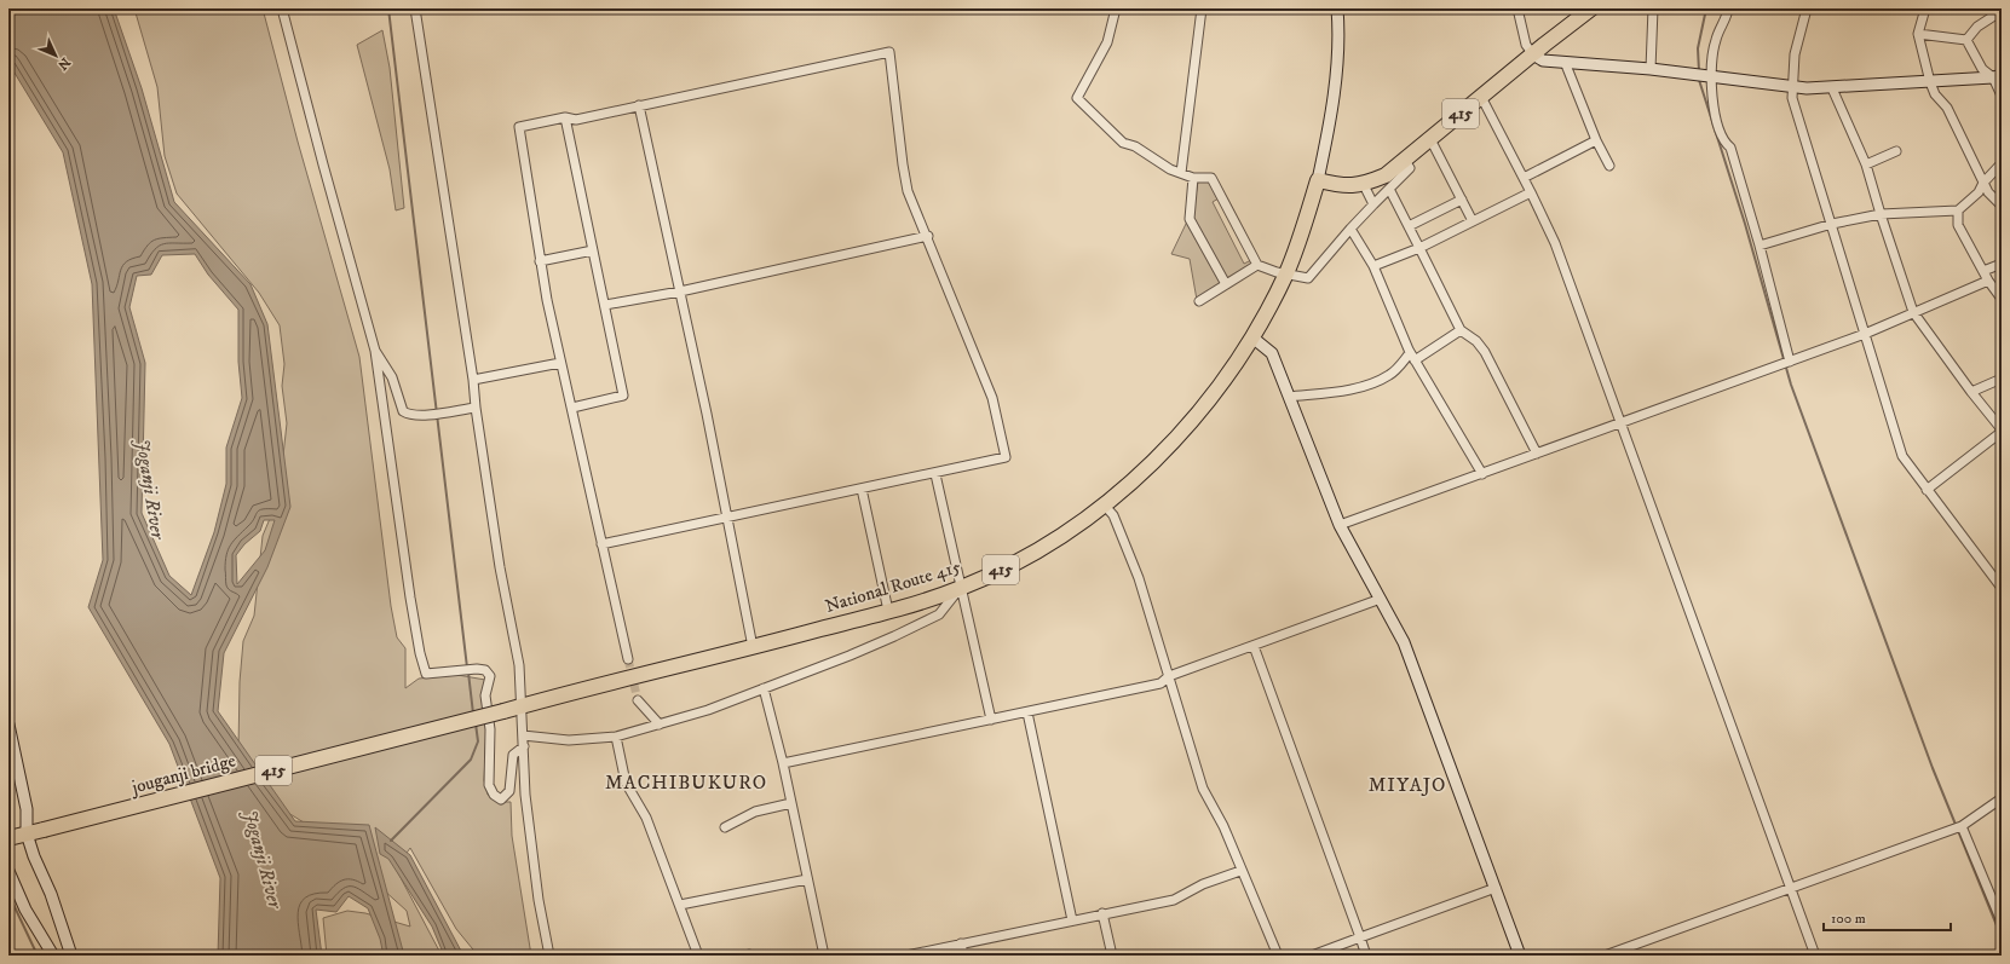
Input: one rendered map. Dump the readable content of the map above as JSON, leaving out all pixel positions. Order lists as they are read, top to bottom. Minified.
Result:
{"streets":{"highway":["415","National Route 415","jouganji bridge"]},"crossings":[["415","National Route 415"],["415","jouganji bridge"],["National Route 415","jouganji bridge"]],"districts":["MACHIBUKURO","MIYAJO"],"water":["Joganji River"],"scale_bar":"100 m","north":"bottom right"}
